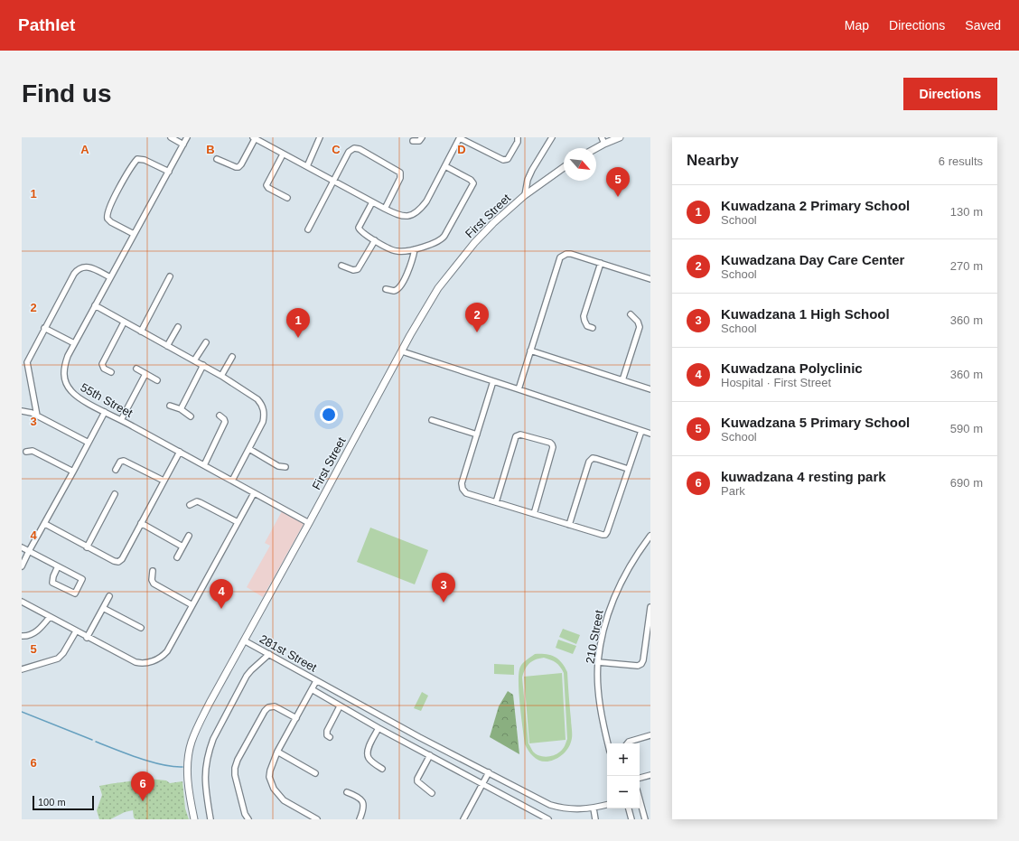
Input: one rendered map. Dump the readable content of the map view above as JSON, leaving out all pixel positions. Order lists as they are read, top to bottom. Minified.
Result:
{"streets":{"street":["First Street","55th Street","210 Street","281st Street"]},"crossings":[["First Street","55th Street"],["First Street","281st Street"]],"scale_bar":"100 m","north":"bottom right","page":{"header":"Pathlet","nav":["Map","Directions","Saved"],"buttons":"Directions","title":"Find us","heading":["Nearby","6 results"],"pins":["5","2","1","3","4","6"],"list":[{"mark":"1","name":"Kuwadzana 2 Primary School","note":"School","value":"130 m"},{"mark":"2","name":"Kuwadzana Day Care Center","note":"School","value":"270 m"},{"mark":"3","name":"Kuwadzana 1 High School","note":"School","value":"360 m"},{"mark":"4","name":"Kuwadzana Polyclinic","note":"Hospital · First Street","value":"360 m"},{"mark":"5","name":"Kuwadzana 5 Primary School","note":"School","value":"590 m"},{"mark":"6","name":"kuwadzana 4 resting park","note":"Park","value":"690 m"}],"map_buttons":["+","−"],"scale":"100 m"},"grid":{"columns":["A","B","C","D"],"rows":["1","2","3","4","5","6"]}}
